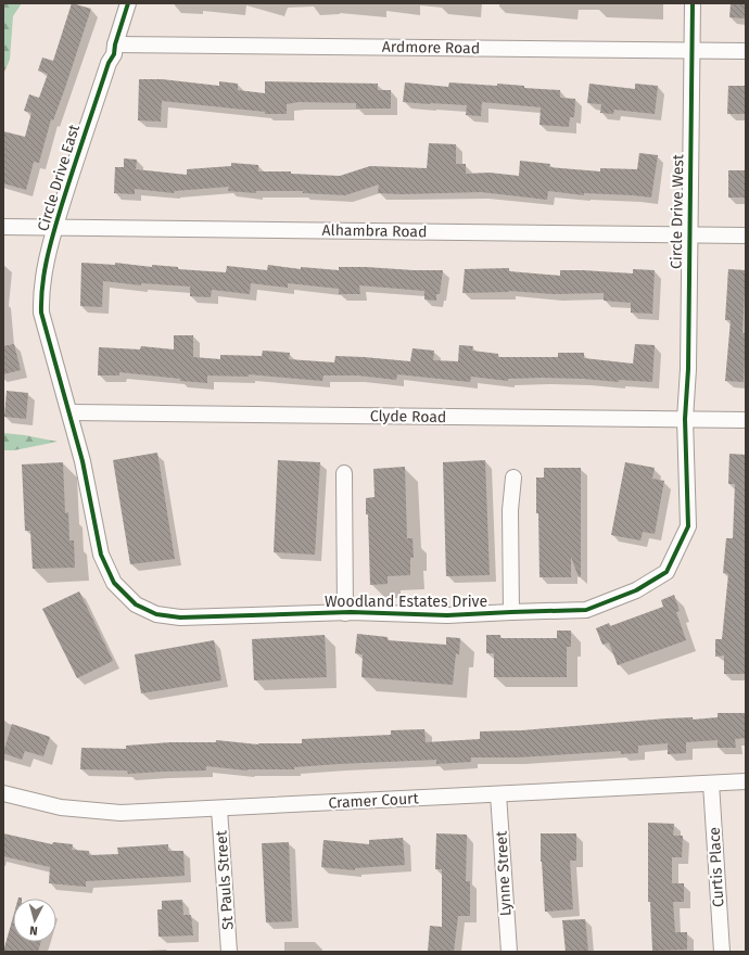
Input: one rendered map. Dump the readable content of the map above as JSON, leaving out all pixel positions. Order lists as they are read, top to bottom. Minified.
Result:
{"streets":{"street":["Ardmore Road","Circle Drive East","Circle Drive West","Alhambra Road","Clyde Road","Woodland Estates Drive","Cramer Court","Curtis Place","Lynne Street","St Pauls Street"]},"crossings":[["Ardmore Road","Circle Drive East"],["Ardmore Road","Circle Drive West"],["Circle Drive East","Alhambra Road"],["Circle Drive East","Clyde Road"],["Circle Drive East","Woodland Estates Drive"],["Circle Drive West","Alhambra Road"],["Circle Drive West","Clyde Road"],["Circle Drive West","Woodland Estates Drive"],["Clyde Road","Woodland Estates Drive"],["Cramer Court","Curtis Place"],["Cramer Court","Lynne Street"],["Cramer Court","St Pauls Street"]],"north":"bottom"}
